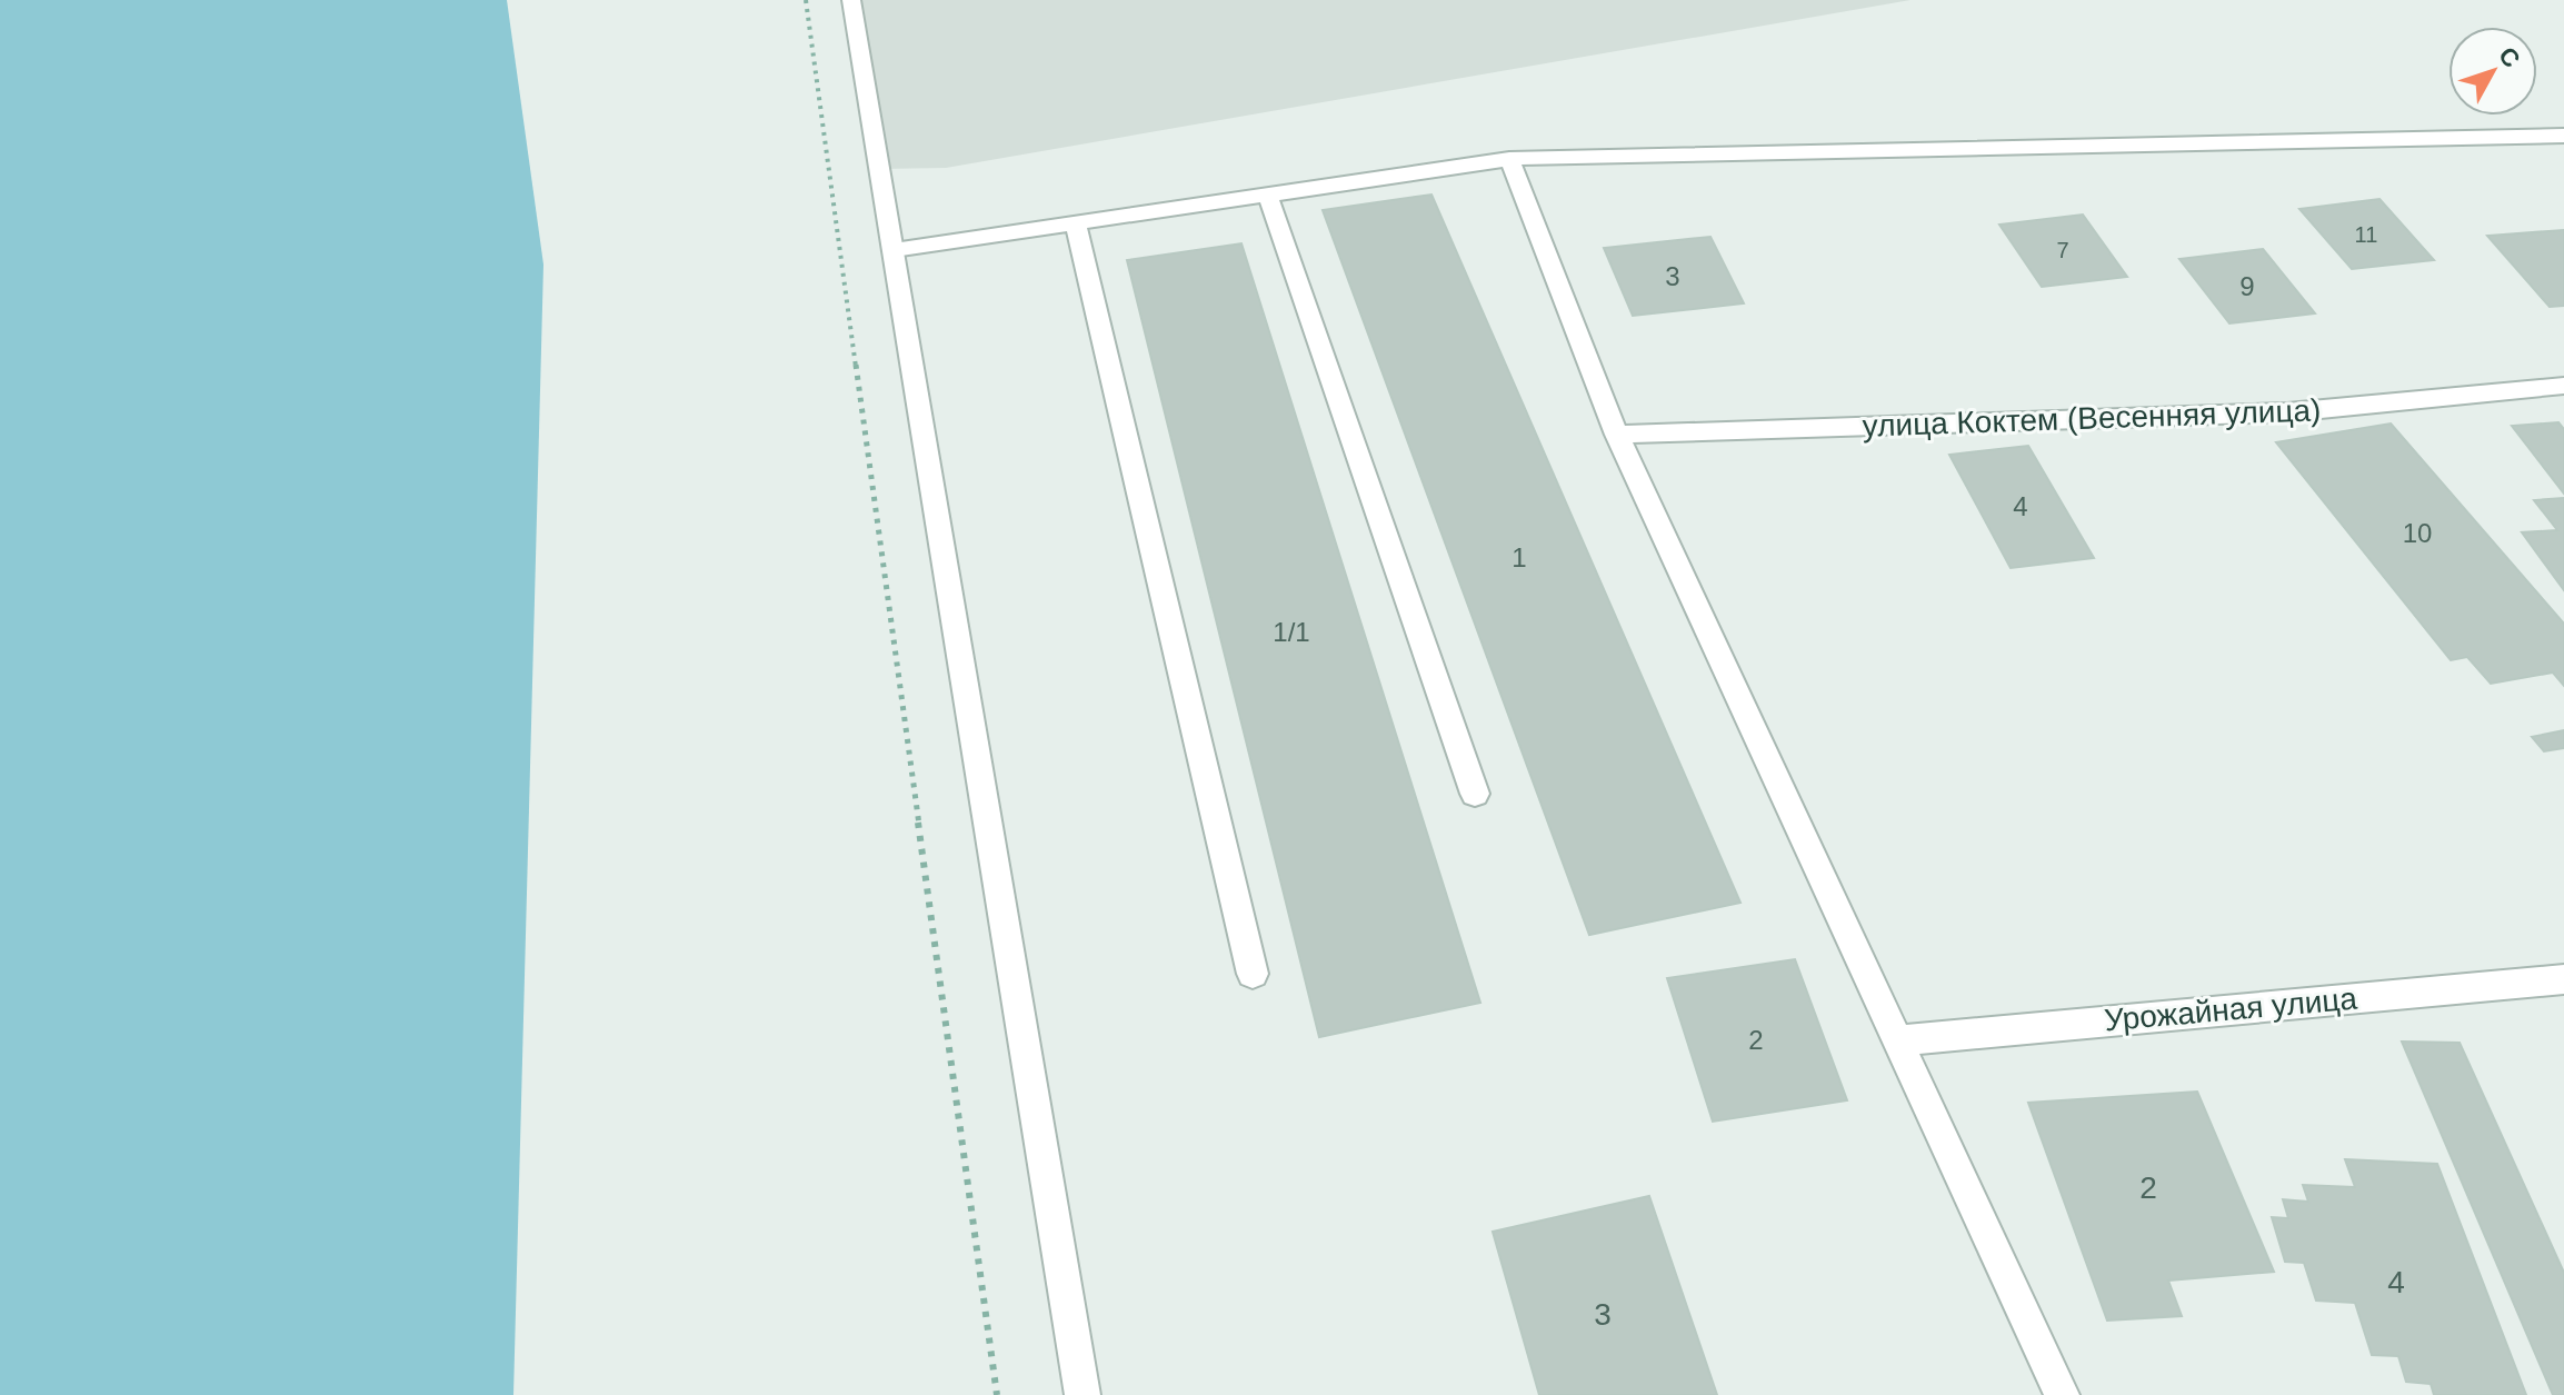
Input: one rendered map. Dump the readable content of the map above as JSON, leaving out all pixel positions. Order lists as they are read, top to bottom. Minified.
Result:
{"streets":{"street":["улица Коктем (Весенняя улица)","Урожайная улица"]},"house_numbers":["11","7","3","9","4","10","1","1/1","2","2","4","3"],"north":"top right"}
